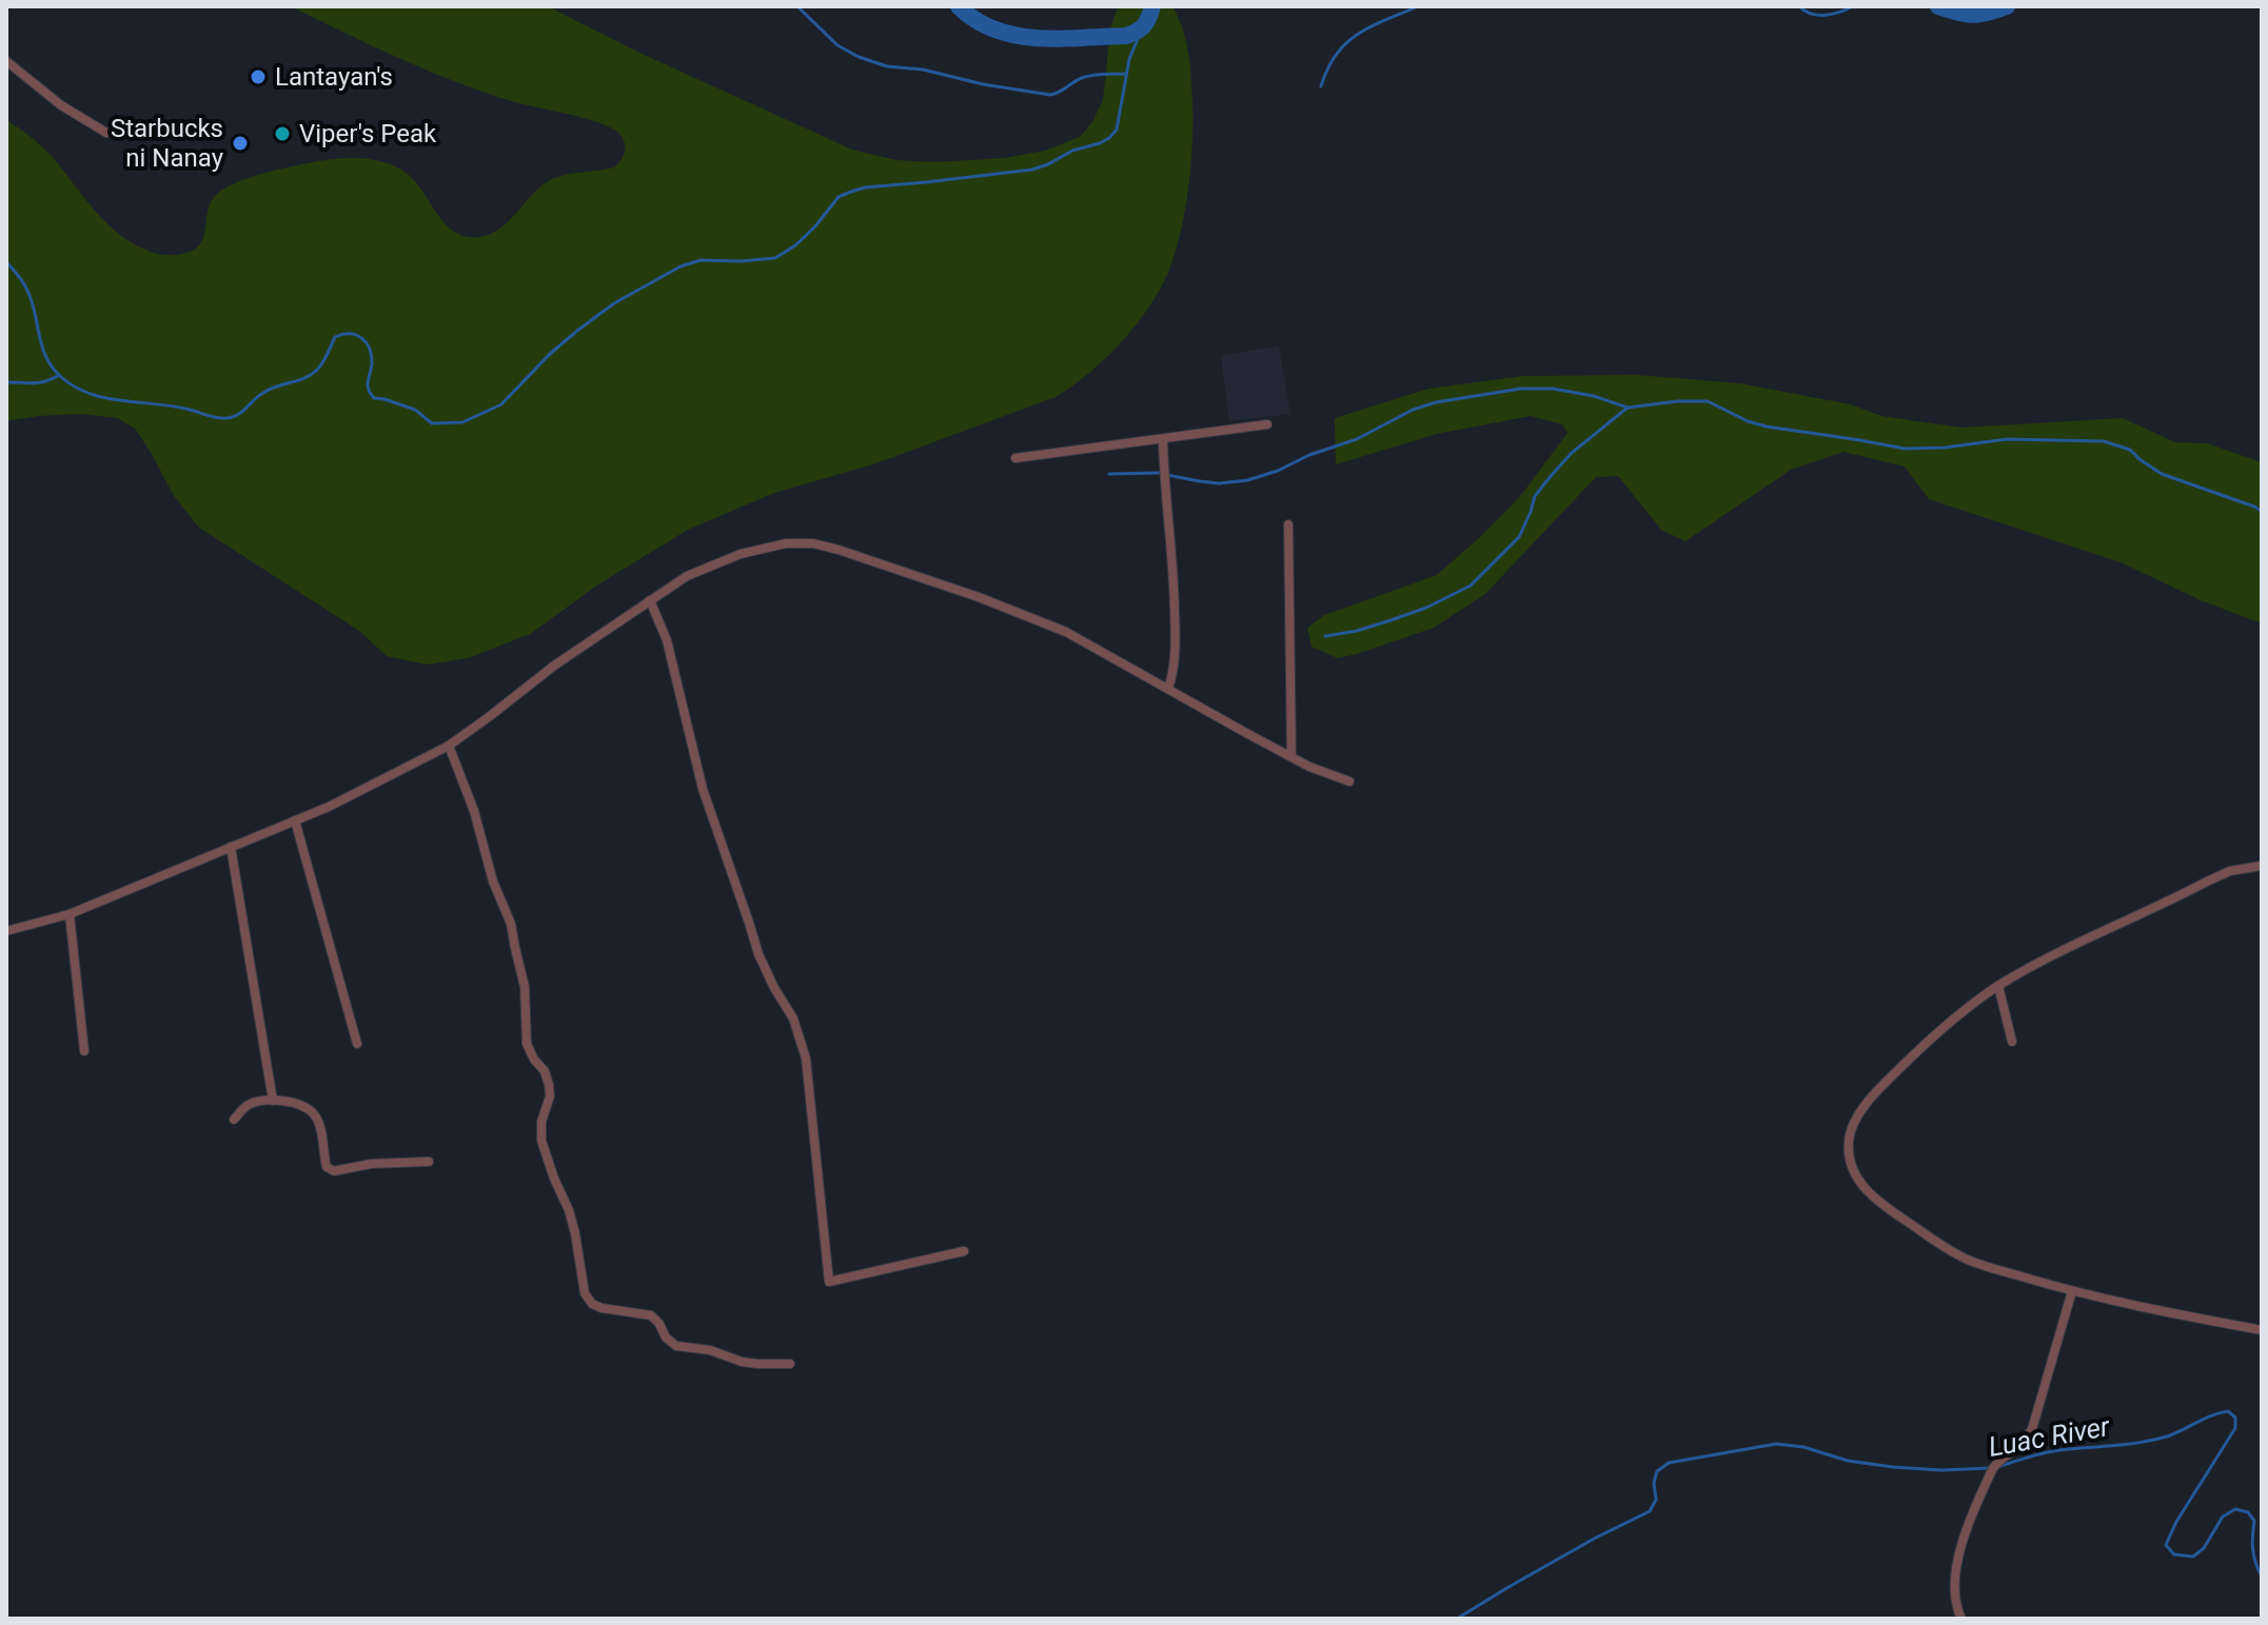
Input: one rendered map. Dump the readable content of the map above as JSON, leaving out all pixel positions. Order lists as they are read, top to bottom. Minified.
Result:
{"water":["Luac River"],"places":["Lantayan's","Viper's Peak","Starbucks ni Nanay"]}
